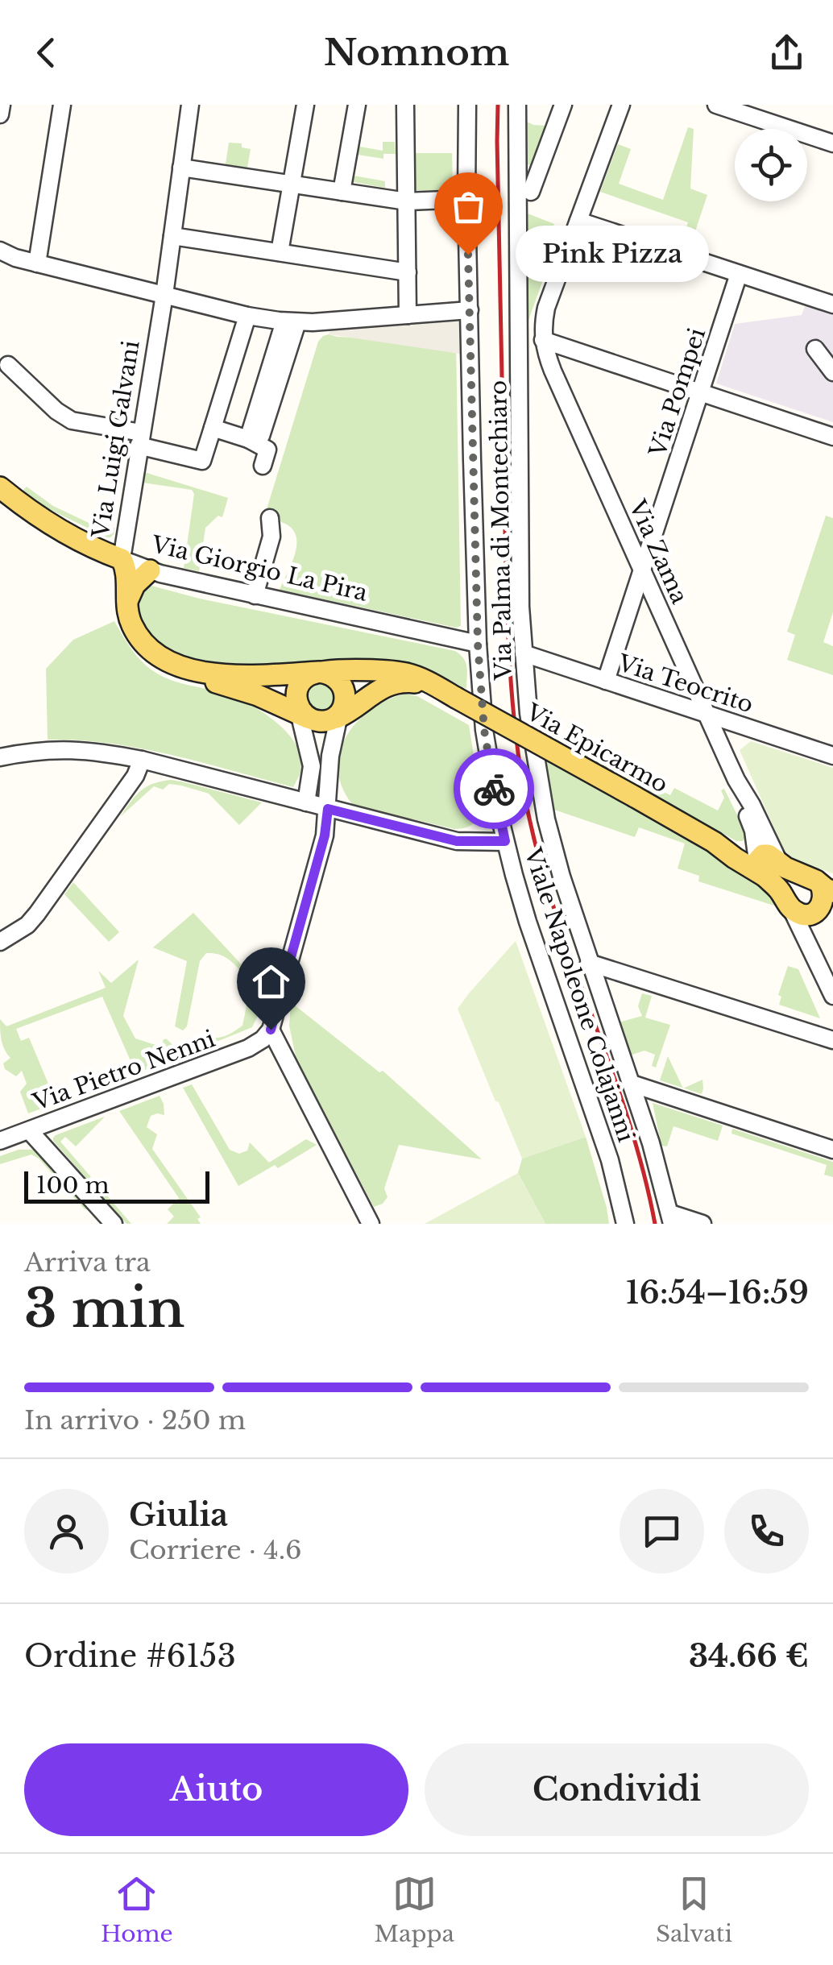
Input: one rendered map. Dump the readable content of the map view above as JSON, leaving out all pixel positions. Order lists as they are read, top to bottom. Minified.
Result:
{"streets":{"main road":["Via Luigi Galvani","Via Giorgio La Pira","Via Epicarmo"],"street":["Via Pompei","Via Palma di Montechiaro","Via Zama","Via Teocrito","Viale Napoleone Colajanni","Via Pietro Nenni"]},"crossings":[["Via Pompei","Via Zama"],["Via Pompei","Via Teocrito"],["Via Luigi Galvani","Via Giorgio La Pira"],["Via Luigi Galvani","Via Epicarmo"],["Via Palma di Montechiaro","Via Teocrito"],["Via Zama","Via Teocrito"],["Via Giorgio La Pira","Viale Napoleone Colajanni"]],"places":["Pink Pizza"],"scale_bar":"100 m","page":{"header":"Nomnom","bubble":"Pink Pizza","scale":"100 m","heading":["3 min","Arriva tra","16:54–16:59"],"panel":["Giulia","Corriere · 4.6","Ordine #6153","34.66 €"],"bar":"In arrivo · 250 m","buttons":["Aiuto","Condividi"],"tabs":["Home","Mappa","Salvati"]}}
